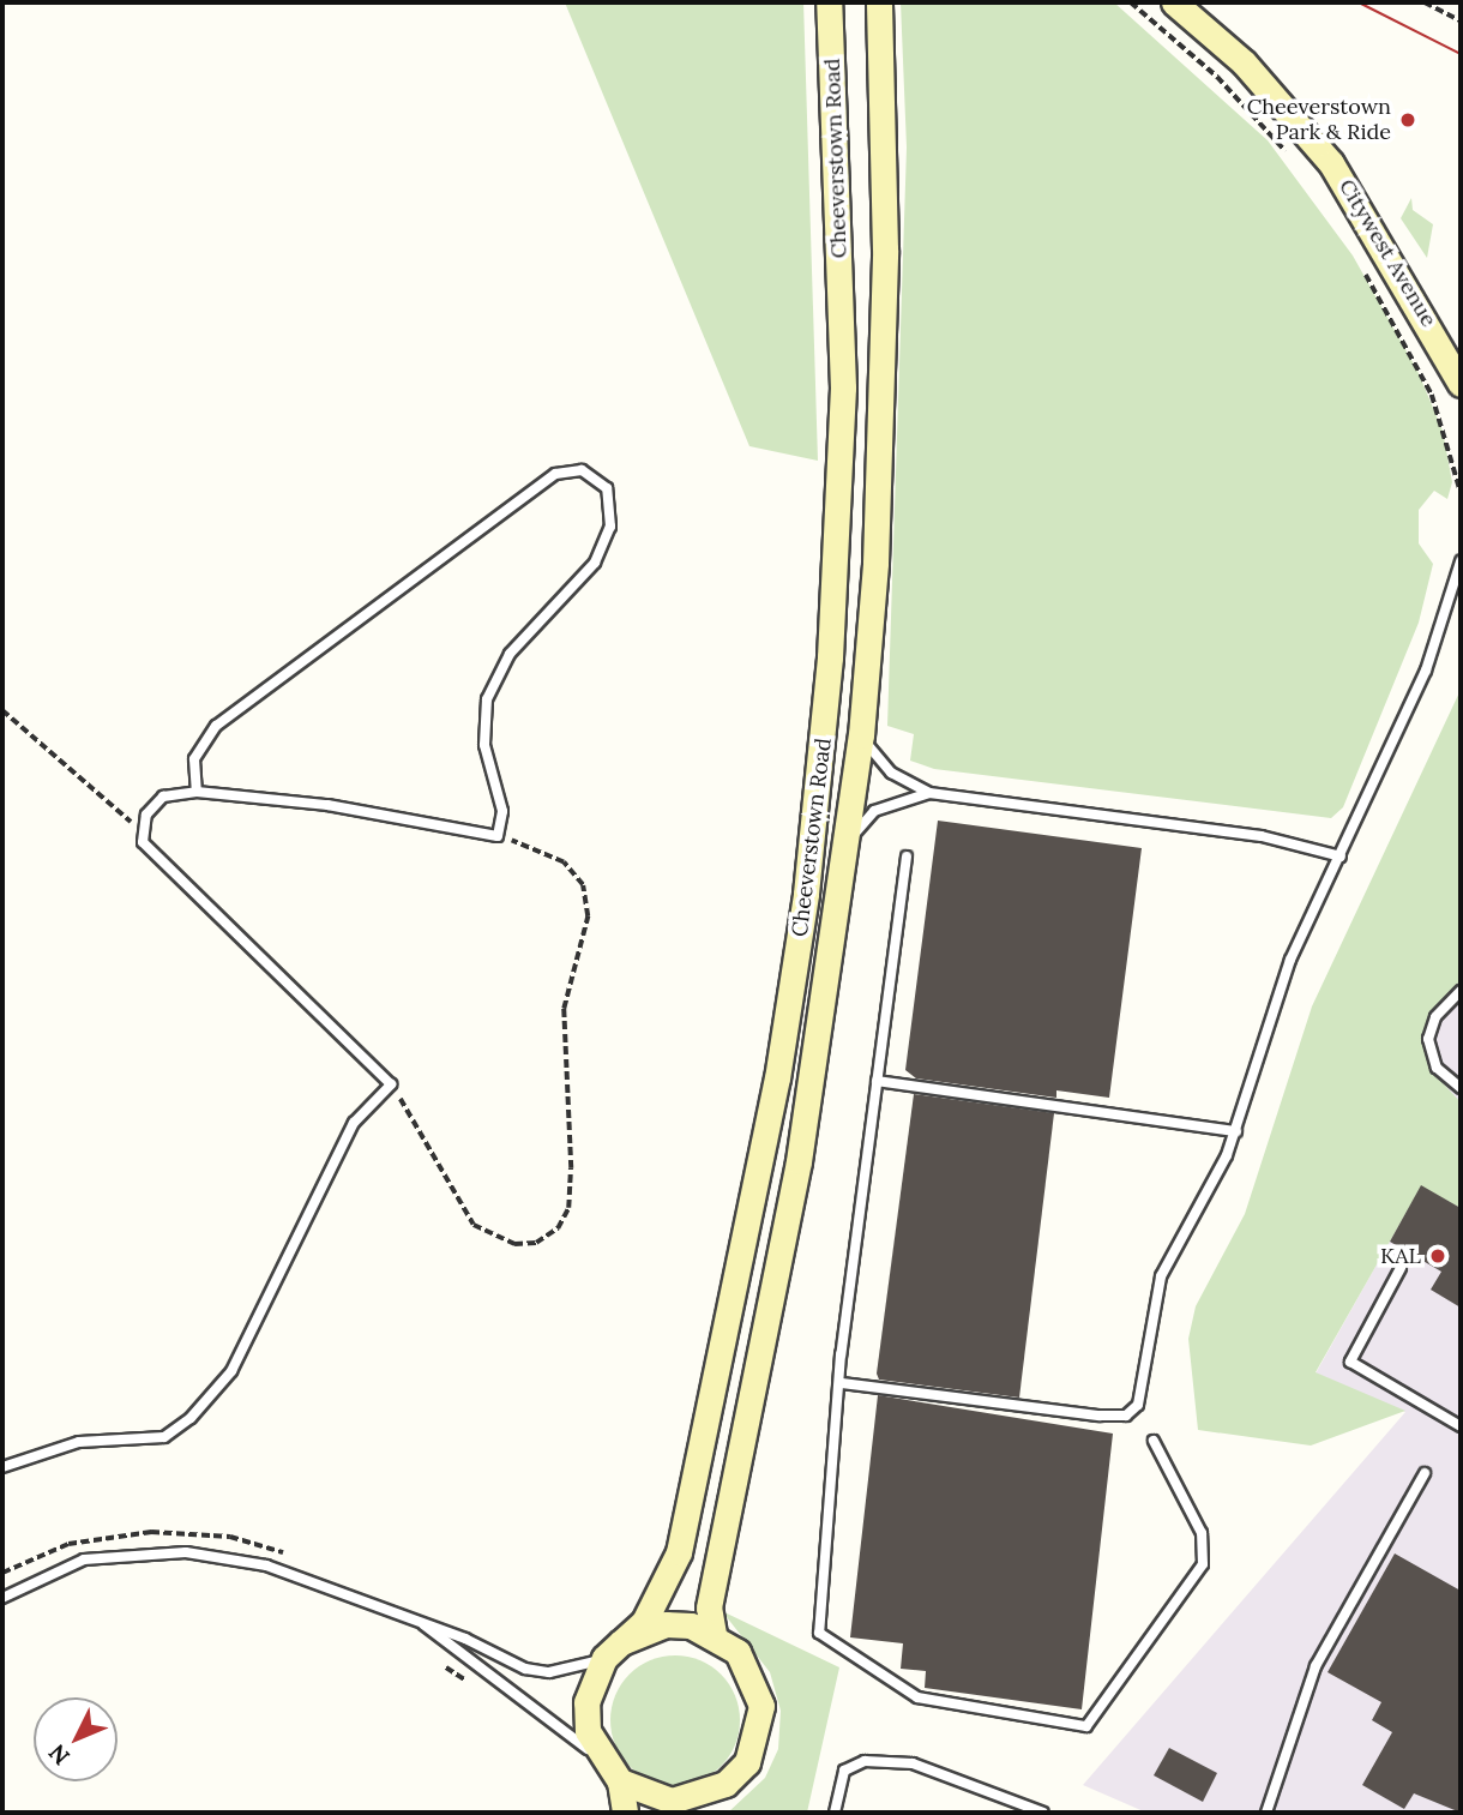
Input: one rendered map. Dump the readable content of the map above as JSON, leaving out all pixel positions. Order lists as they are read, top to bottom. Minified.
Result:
{"streets":{"main road":["Cheeverstown Road","Citywest Avenue"]},"places":["Cheeverstown Park & Ride","KAL"],"north":"bottom left"}
